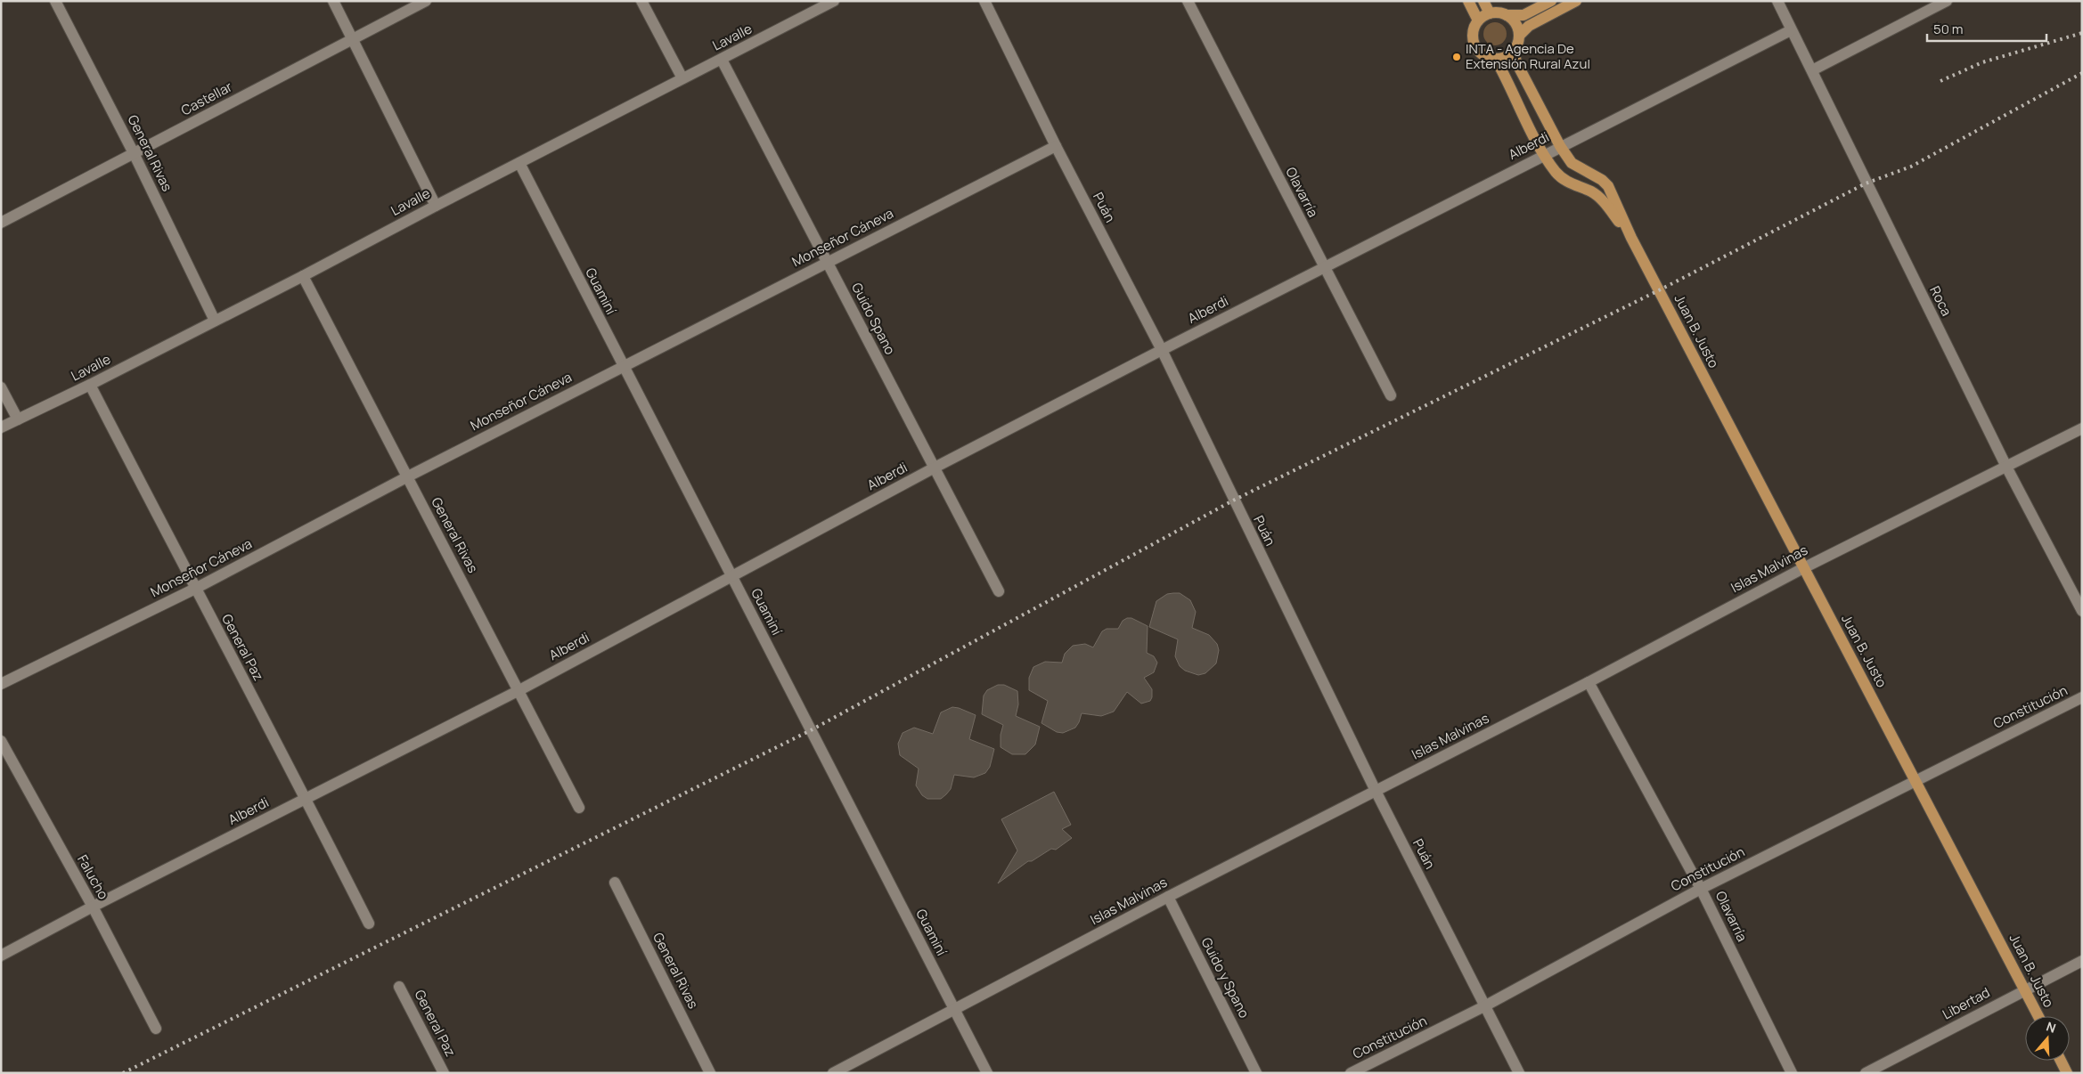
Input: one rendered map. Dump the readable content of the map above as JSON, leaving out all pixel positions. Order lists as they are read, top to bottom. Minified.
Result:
{"streets":{"main road":["Juan B. Justo"],"street":["Lavalle","Castellar","Alberdi","General Rivas","Olavarría","Puán","Monseñor Cáneva","Guaminí","Roca","Guido Spano","Islas Malvinas","General Paz","Constitución","Falucho","Guido y Spano","Libertad"]},"crossings":[["Lavalle","General Rivas"],["Lavalle","Guaminí"],["Lavalle","Guido Spano"],["Lavalle","General Paz"],["Castellar","General Rivas"],["Alberdi","General Rivas"],["Alberdi","Olavarría"],["Alberdi","Puán"],["Alberdi","Guaminí"],["Alberdi","Roca"],["Alberdi","Guido Spano"],["Alberdi","General Paz"],["Alberdi","Falucho"],["General Rivas","Monseñor Cáneva"],["Olavarría","Islas Malvinas"],["Olavarría","Constitución"],["Puán","Monseñor Cáneva"],["Puán","Islas Malvinas"],["Puán","Constitución"],["Monseñor Cáneva","Guaminí"],["Monseñor Cáneva","Guido Spano"],["Monseñor Cáneva","General Paz"],["Guaminí","Islas Malvinas"],["Roca","Islas Malvinas"],["Juan B. Justo","Islas Malvinas"],["Juan B. Justo","Constitución"],["Juan B. Justo","Libertad"],["Islas Malvinas","Guido y Spano"]],"places":["INTA - Agencia De Extensión Rural Azul"],"scale_bar":"50 m","north":"top"}
